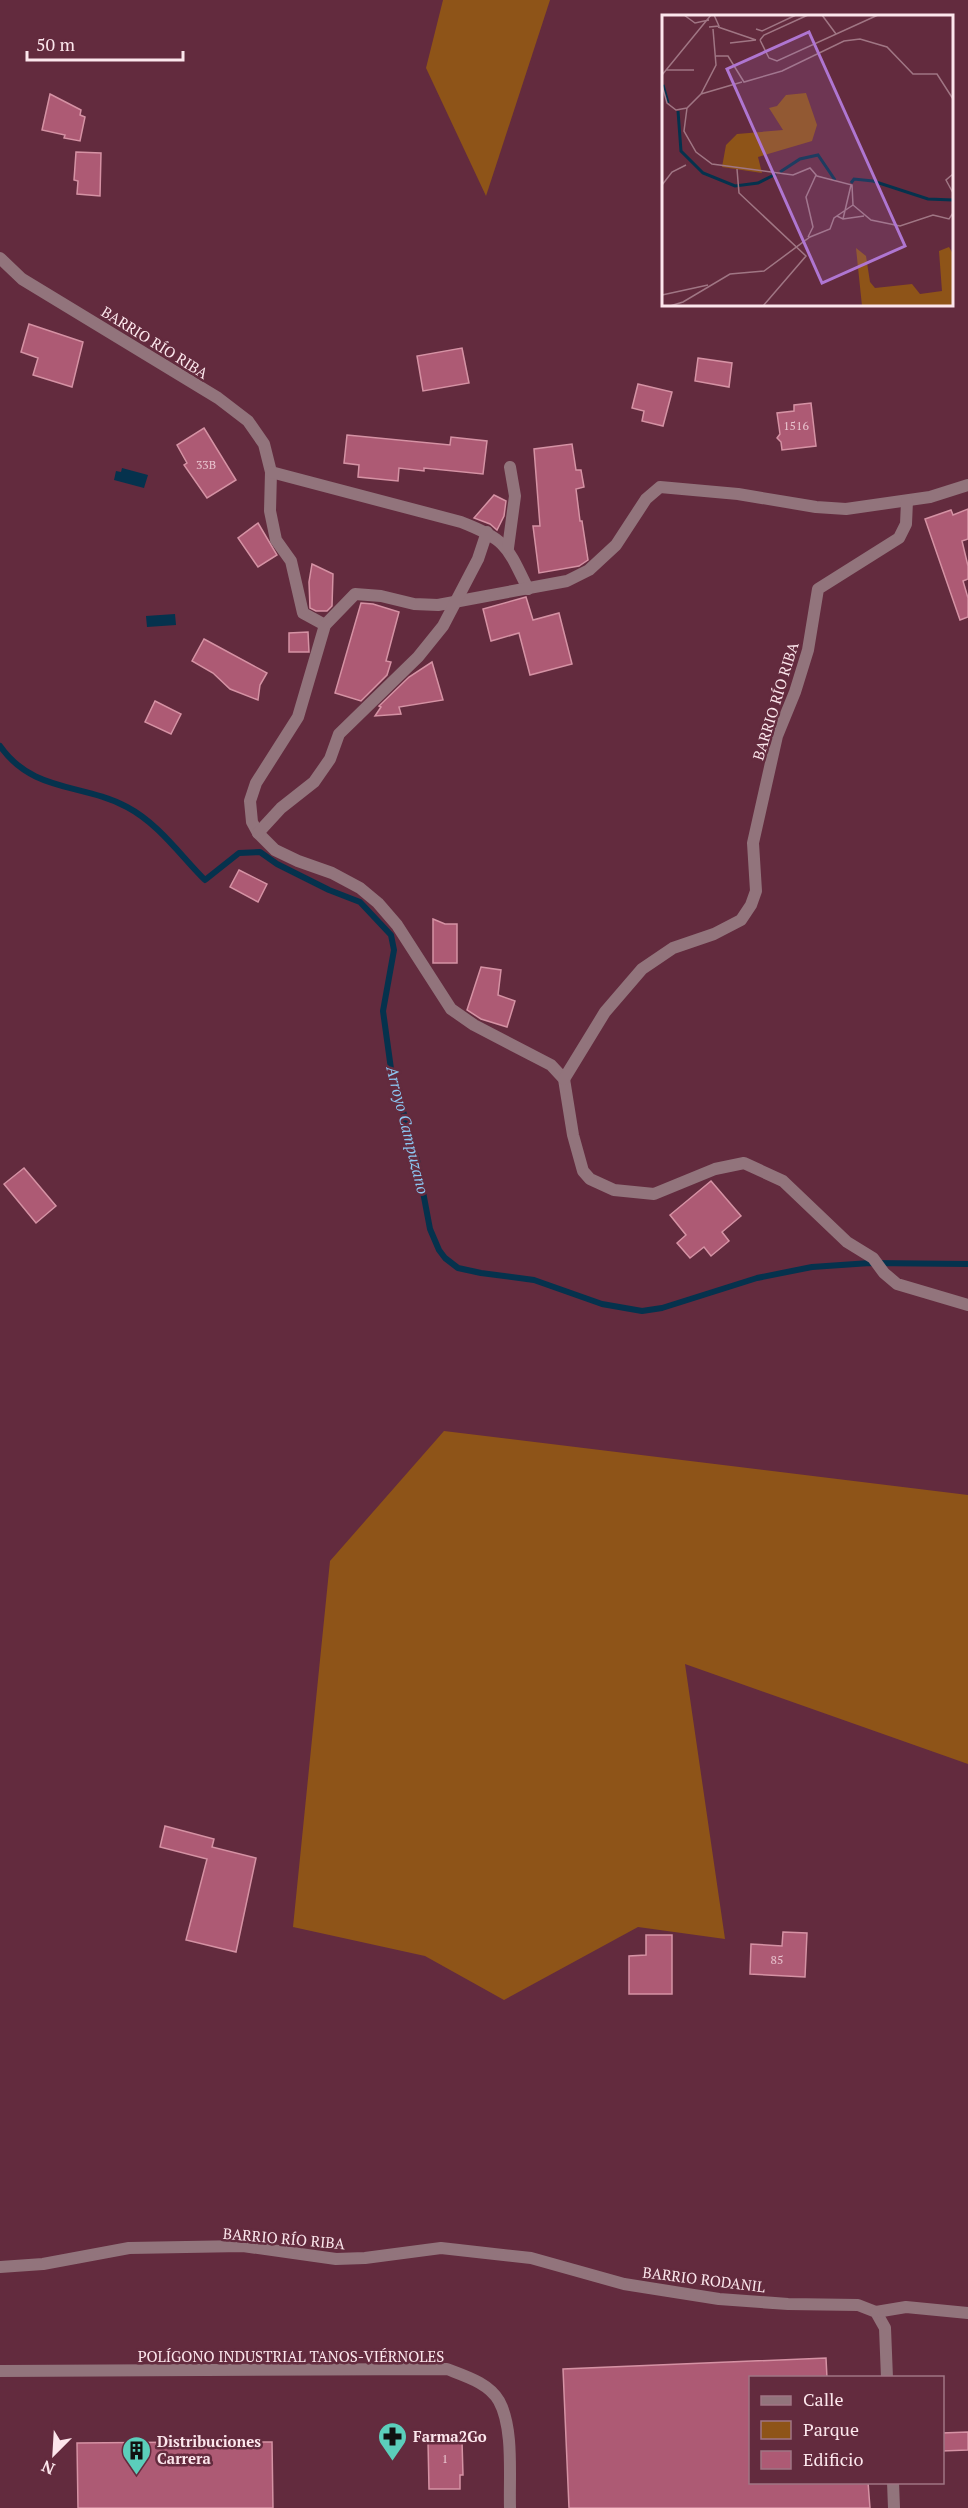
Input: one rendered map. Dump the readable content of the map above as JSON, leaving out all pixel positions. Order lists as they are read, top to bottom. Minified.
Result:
{"streets":{"street":["BARRIO RÍO RIBA","BARRIO RODANIL","POLÍGONO INDUSTRIAL TANOS-VIÉRNOLES"]},"crossings":[["BARRIO RÍO RIBA","BARRIO RODANIL"]],"water":["Arroyo Campuzano"],"places":{"pharmacy":["Farma2Go"],"building":["Distribuciones Carrera"]},"house_numbers":["1516","33B","85","1"],"legend":["Calle","Parque","Edificio"],"scale_bar":"50 m","north":"bottom left"}
